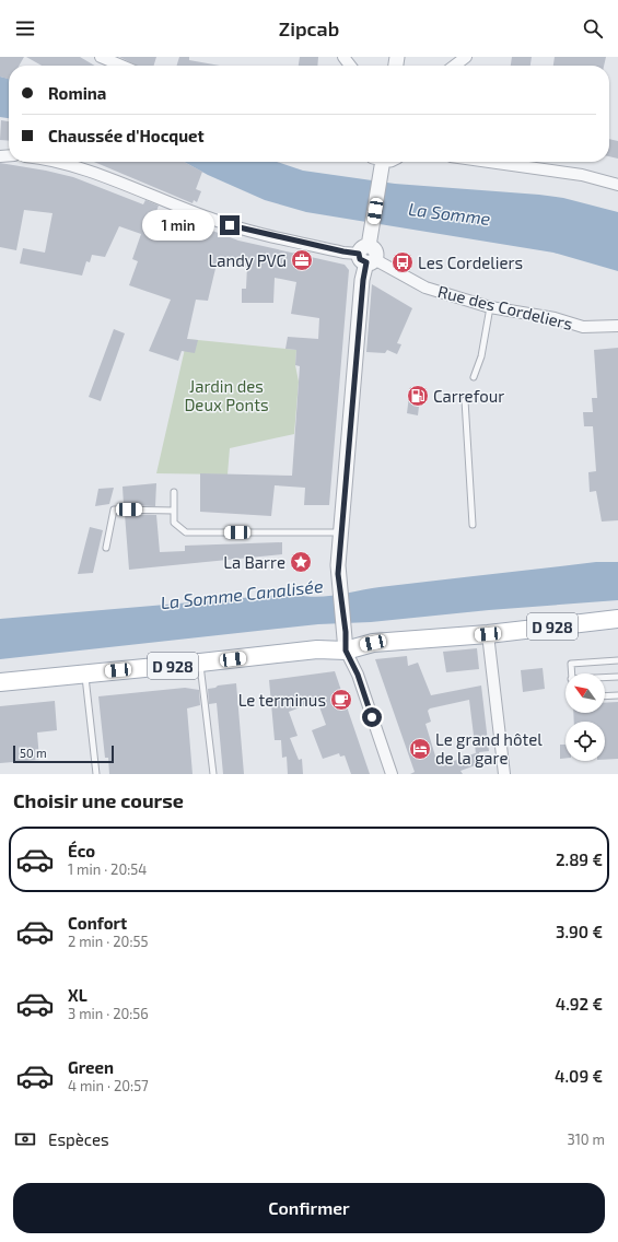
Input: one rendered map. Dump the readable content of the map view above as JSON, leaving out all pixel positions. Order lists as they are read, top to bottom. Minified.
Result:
{"streets":{"main road":["D 928"],"street":["Rue des Cordeliers"]},"water":["La Somme","La Somme Canalisée"],"parks":["Jardin des Deux Ponts"],"places":{"office":["Landy PVG"],"bus stop":["Les Cordeliers"],"fuel station":["Carrefour"],"place":["La Barre"],"cafe":["Le terminus"],"hotel":["Le grand hôtel de la gare"]},"scale_bar":"50 m","north":"top left","page":{"header":"Zipcab","banner":["Romina","Chaussée d'Hocquet"],"bubble":"1 min","scale":"50 m","heading":"Choisir une course","list":[{"name":"Éco","note":"1 min · 20:54","value":"2.89 €"},{"name":"Confort","note":"2 min · 20:55","value":"3.90 €"},{"name":"XL","note":"3 min · 20:56","value":"4.92 €"},{"name":"Green","note":"4 min · 20:57","value":"4.09 €"}],"pay":["Espèces","310 m"],"buttons":"Confirmer"}}
